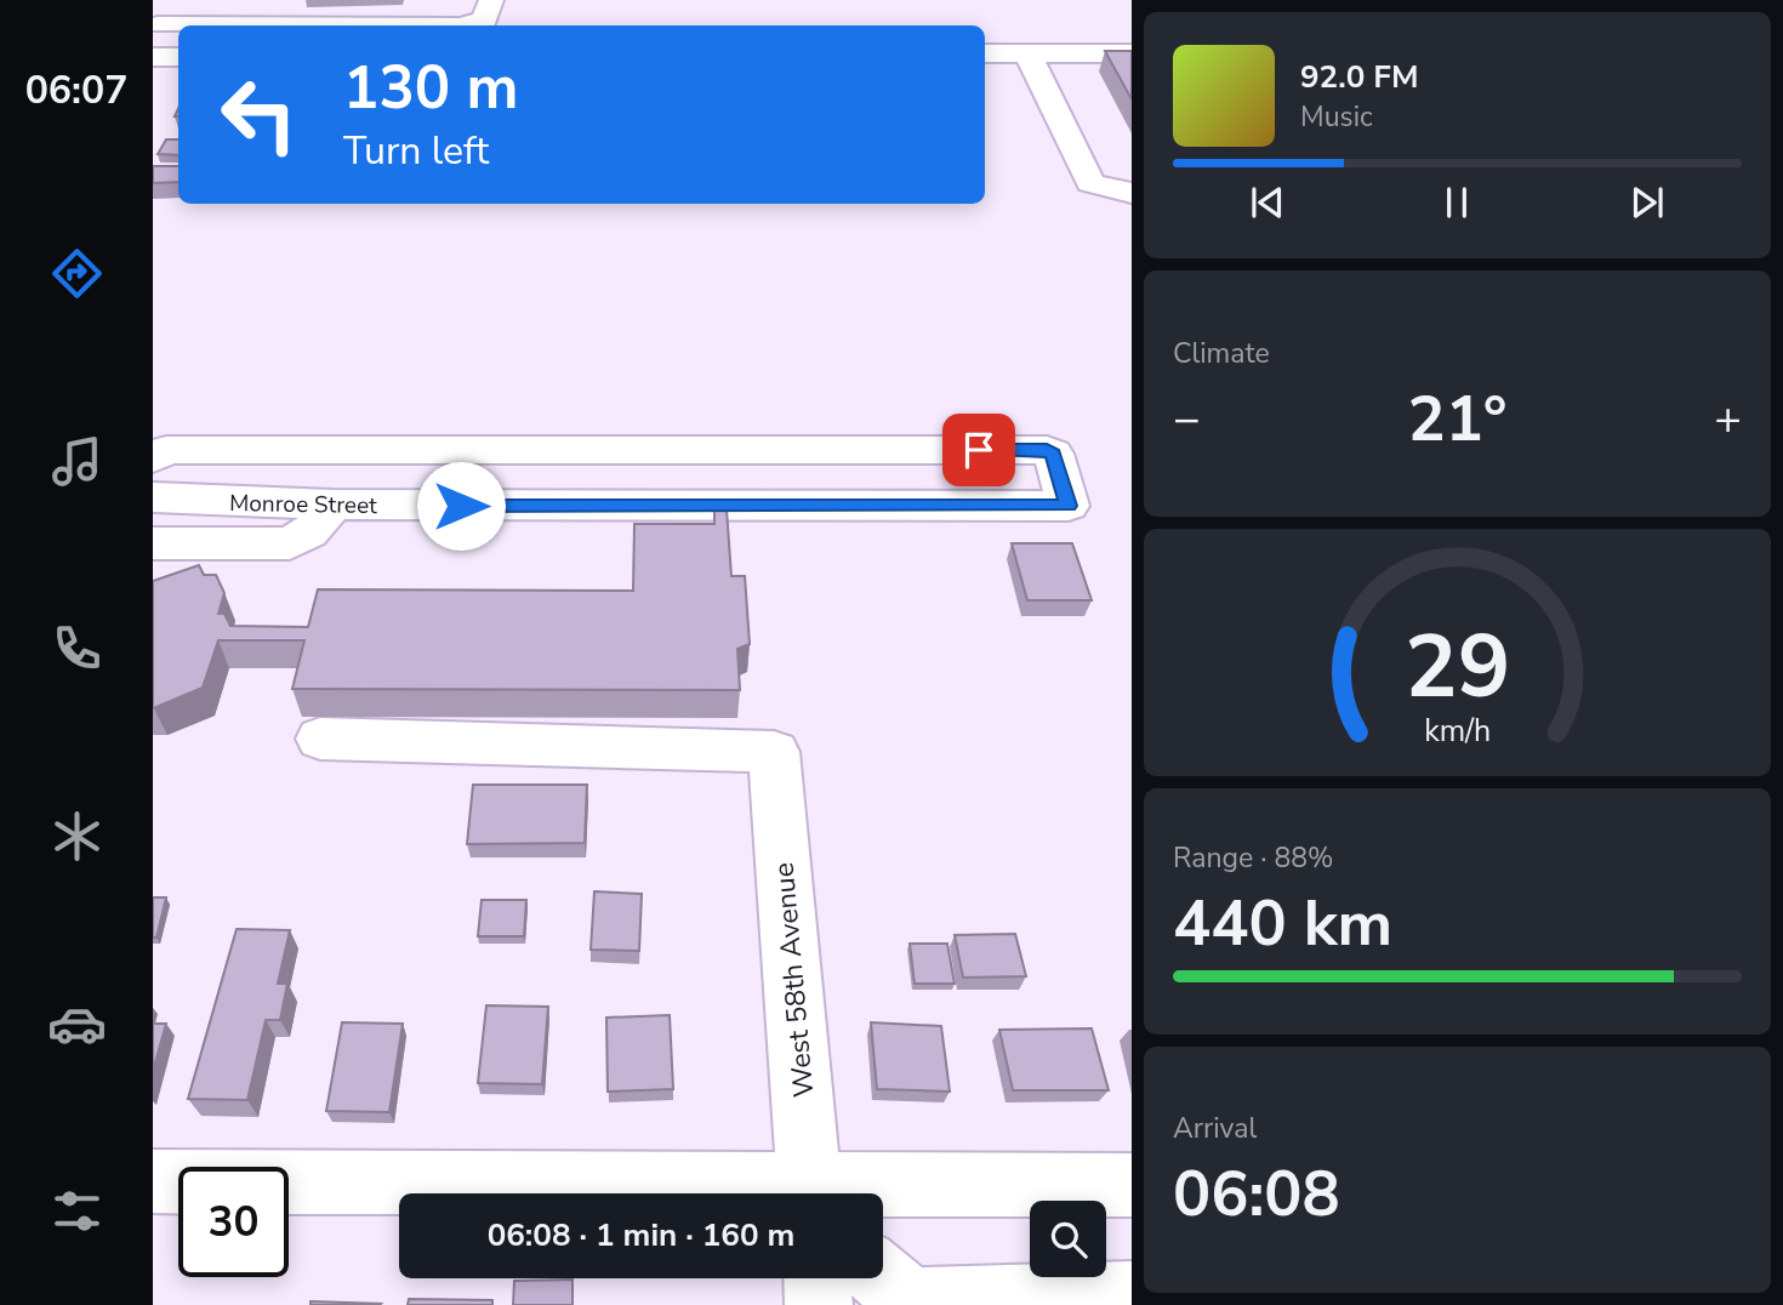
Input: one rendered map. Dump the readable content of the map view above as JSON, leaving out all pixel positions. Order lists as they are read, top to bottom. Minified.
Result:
{"streets":{"street":["Monroe Street","West 58th Avenue"]},"page":{"tabs":"06:07","turn":["130 m","Turn left"],"song":["92.0 FM","Music"],"tile":["Climate",["Range · 88%","440 km"],["Arrival","06:08"]],"heat":["−","21°","+"],"limit":"30","trip":"06:08 · 1 min · 160 m","gauge":["29","km/h"]}}
